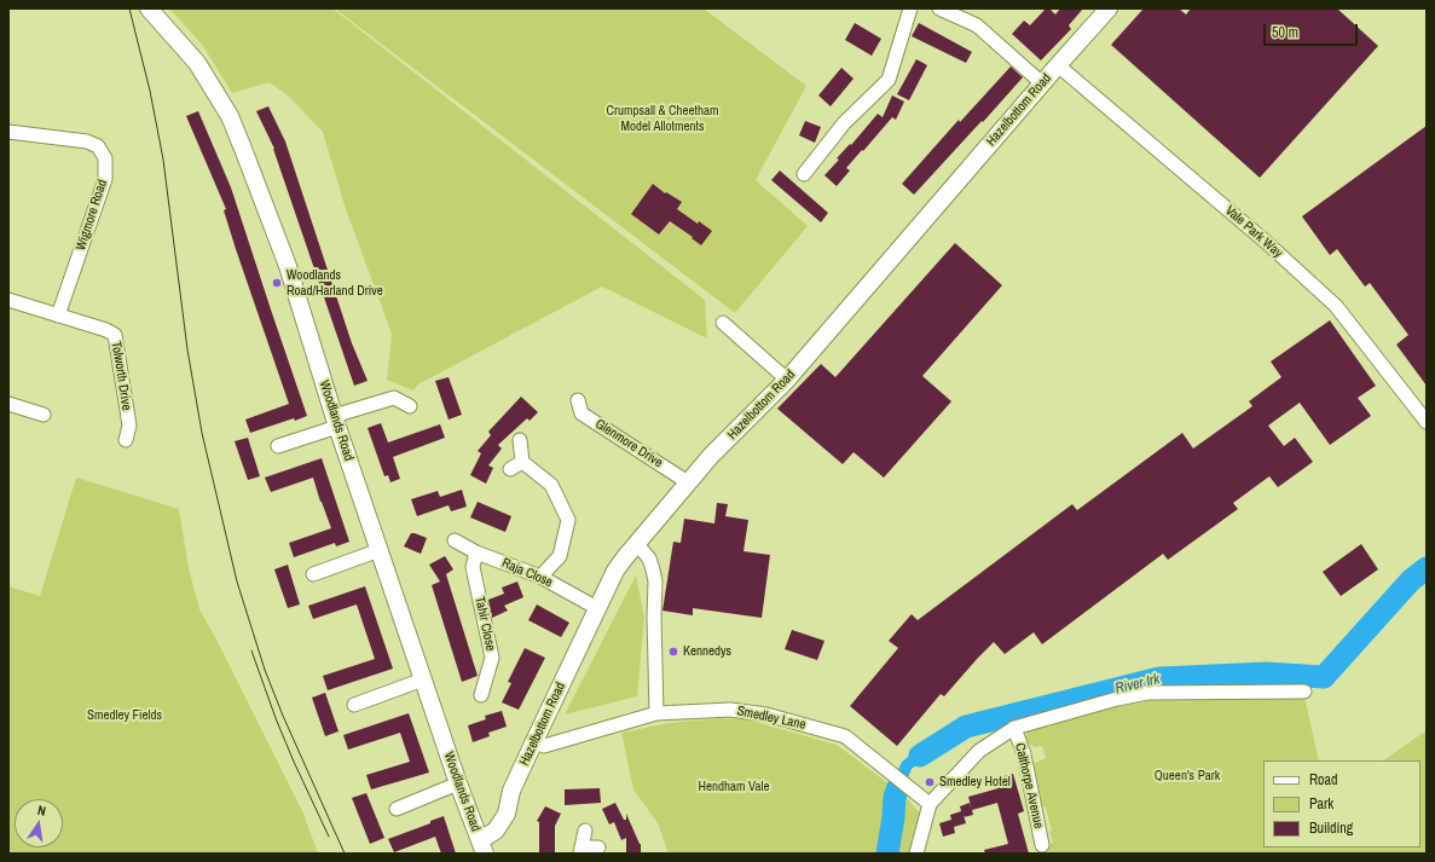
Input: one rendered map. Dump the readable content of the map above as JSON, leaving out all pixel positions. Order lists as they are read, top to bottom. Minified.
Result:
{"streets":{"street":["Hazelbottom Road","Wigmore Road","Vale Park Way","Tolworth Drive","Woodlands Road","Glenmore Drive","Raja Close","Tahir Close","Smedley Lane","Calthorpe Avenue"]},"crossings":[["Hazelbottom Road","Vale Park Way"],["Hazelbottom Road","Woodlands Road"],["Hazelbottom Road","Glenmore Drive"],["Hazelbottom Road","Raja Close"],["Hazelbottom Road","Smedley Lane"],["Wigmore Road","Tolworth Drive"],["Raja Close","Tahir Close"]],"water":["River Irk"],"parks":["Crumpsall & Cheetham Model Allotments","Smedley Fields","Queen's Park","Hendham Vale"],"places":["Woodlands Road/Harland Drive","Kennedys","Smedley Hotel"],"legend":["Road","Park","Building"],"scale_bar":"50 m","north":"top"}
